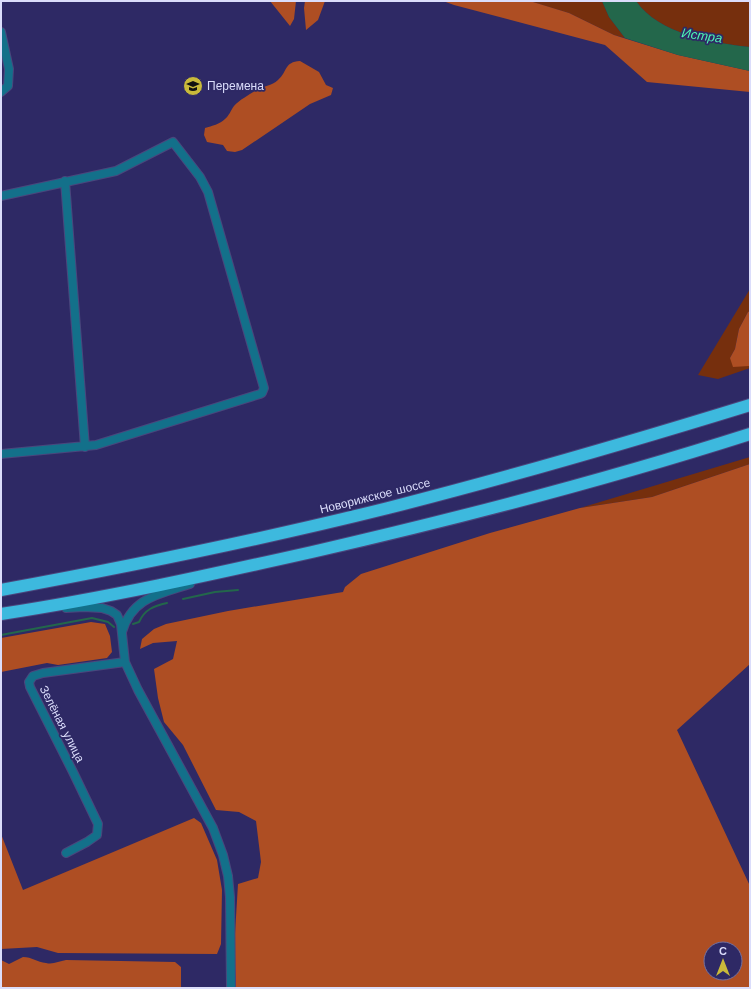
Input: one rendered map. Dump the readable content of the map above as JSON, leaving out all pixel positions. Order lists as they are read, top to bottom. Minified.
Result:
{"streets":{"highway":["Новорижское шоссе"],"street":["Зелёная улица"]},"water":["Истра"],"places":{"school or university":["Перемена"]},"north":"top"}
